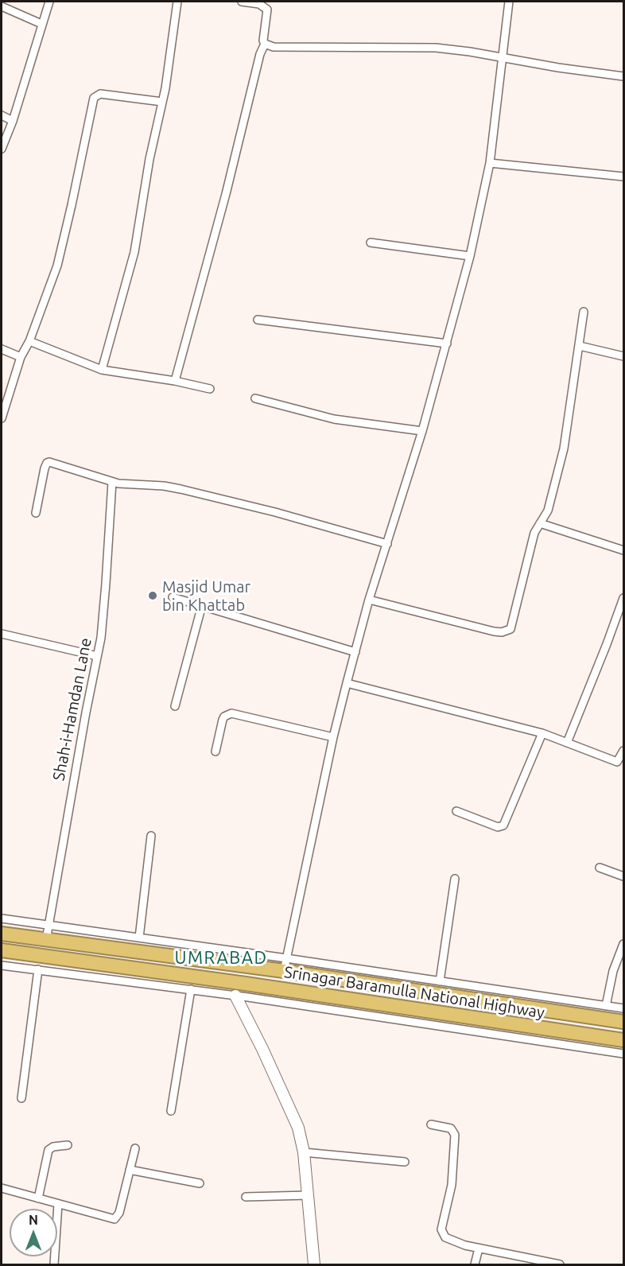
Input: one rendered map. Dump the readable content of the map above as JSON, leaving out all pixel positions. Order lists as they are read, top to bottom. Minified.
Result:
{"streets":{"highway":["Srinagar Baramulla National Highway"],"street":["Shah-i-Hamdan Lane"]},"districts":["UMRABAD"],"places":["Masjid Umar bin Khattab"],"north":"top"}
